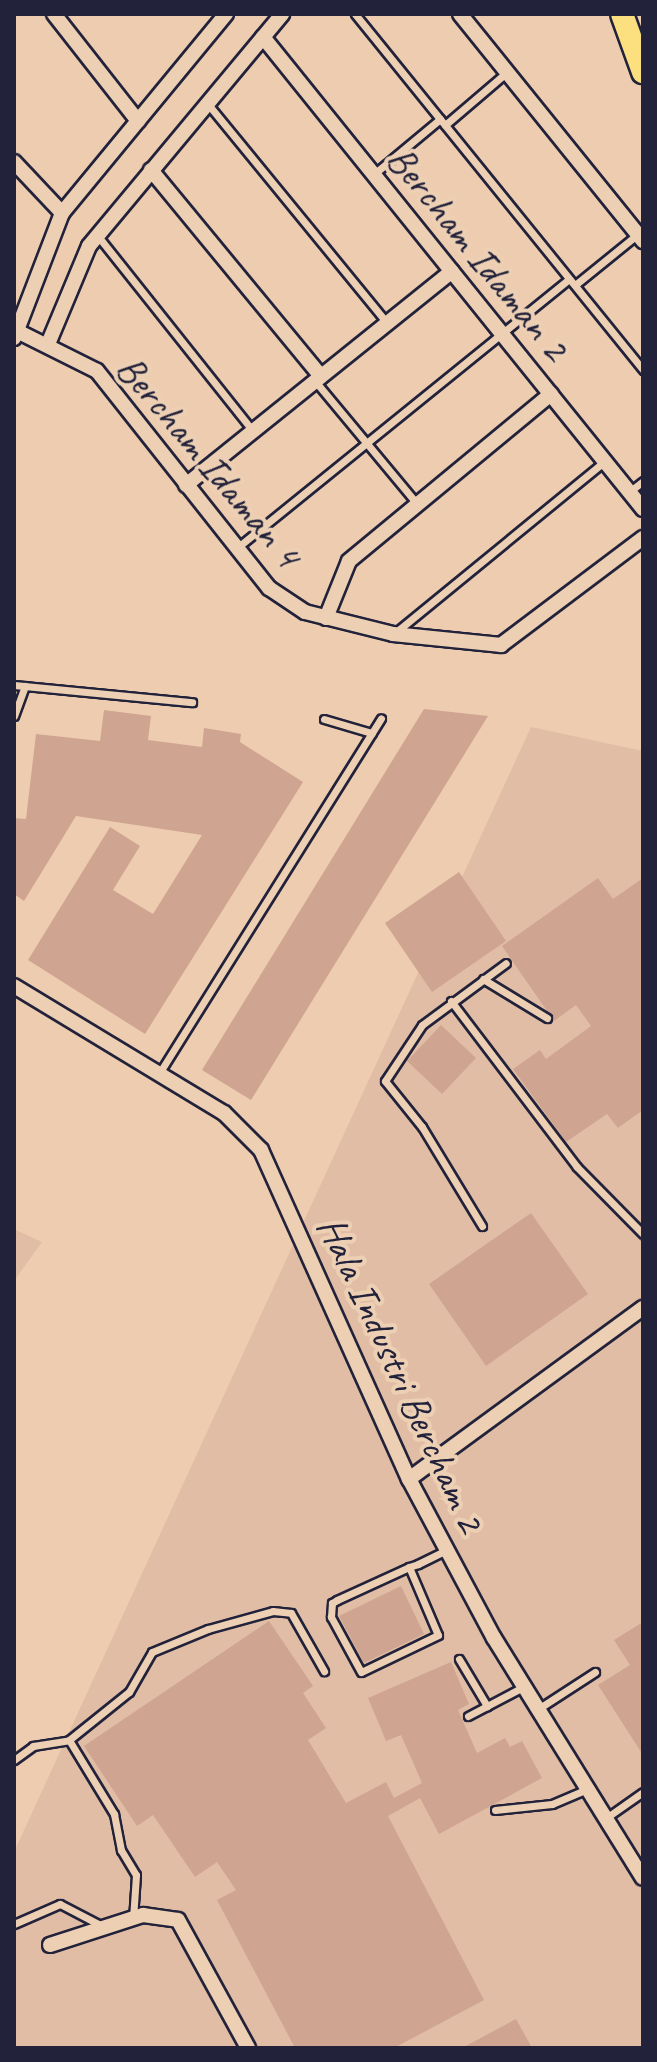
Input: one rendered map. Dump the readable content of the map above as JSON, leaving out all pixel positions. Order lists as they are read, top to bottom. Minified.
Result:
{"streets":{"street":["Bercham Idaman 2","Bercham Idaman 4","Hala Industri Bercham 2"]}}
